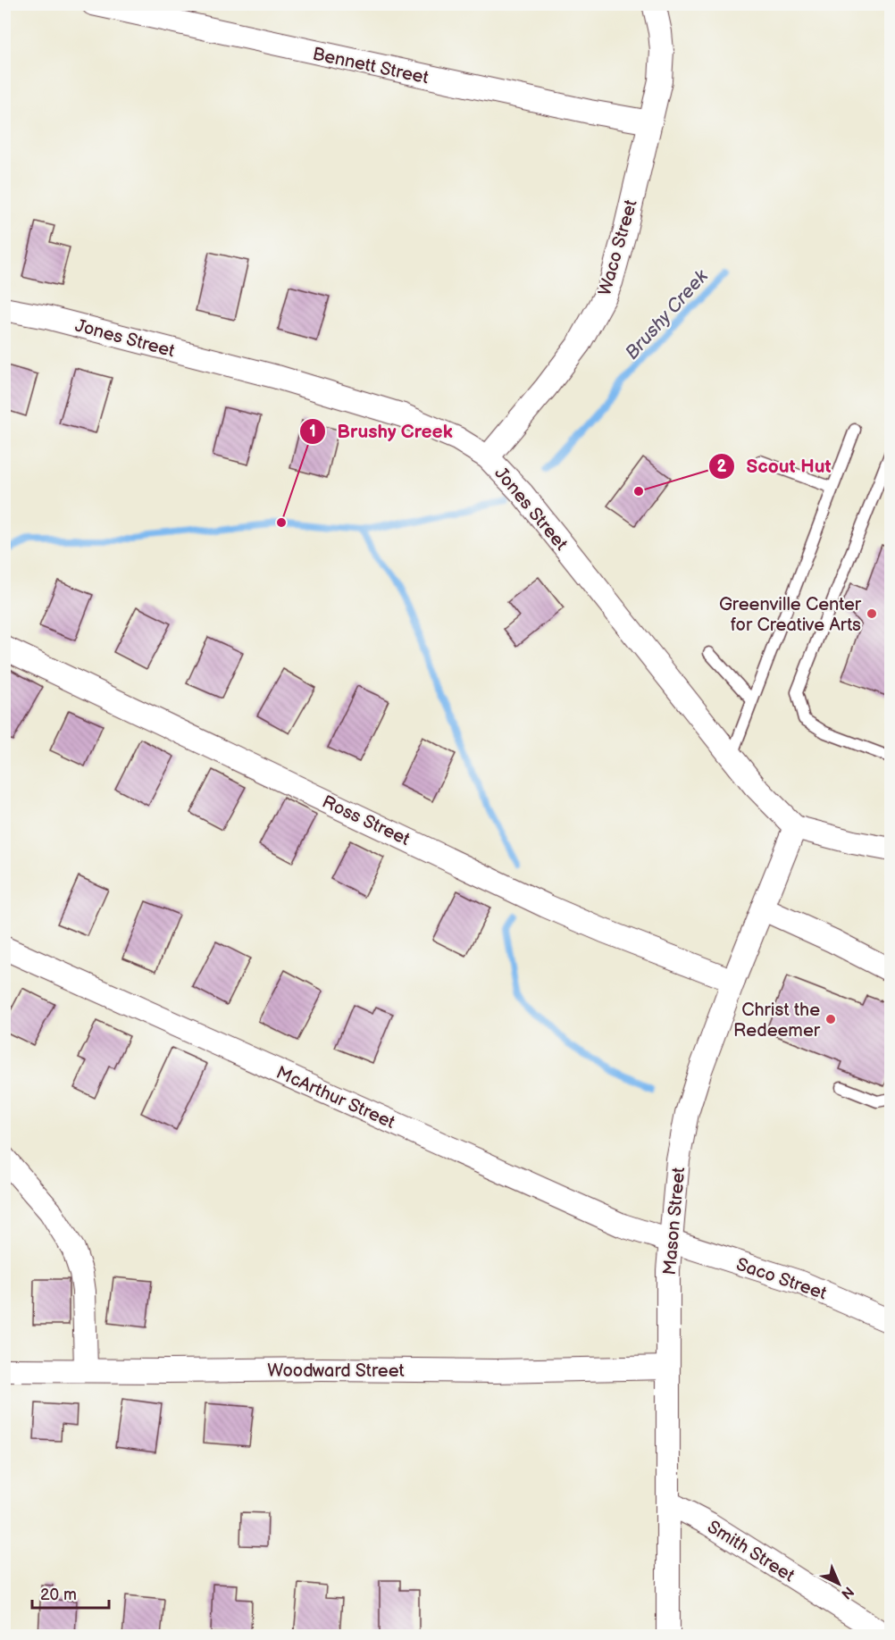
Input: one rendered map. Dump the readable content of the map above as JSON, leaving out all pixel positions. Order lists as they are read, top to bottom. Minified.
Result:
{"streets":{"street":["Bennett Street","Waco Street","Jones Street","Ross Street","McArthur Street","Mason Street","Saco Street","Woodward Street","Smith Street"]},"crossings":[["Bennett Street","Waco Street"],["Waco Street","Jones Street"],["Jones Street","Mason Street"],["Ross Street","Mason Street"],["McArthur Street","Mason Street"],["McArthur Street","Saco Street"],["Mason Street","Saco Street"],["Mason Street","Woodward Street"],["Mason Street","Smith Street"]],"water":["Brushy Creek"],"places":["Scout Hut","Brushy Creek","Greenville Center for Creative Arts","Christ the Redeemer"],"scale_bar":"20 m","north":"bottom right"}
